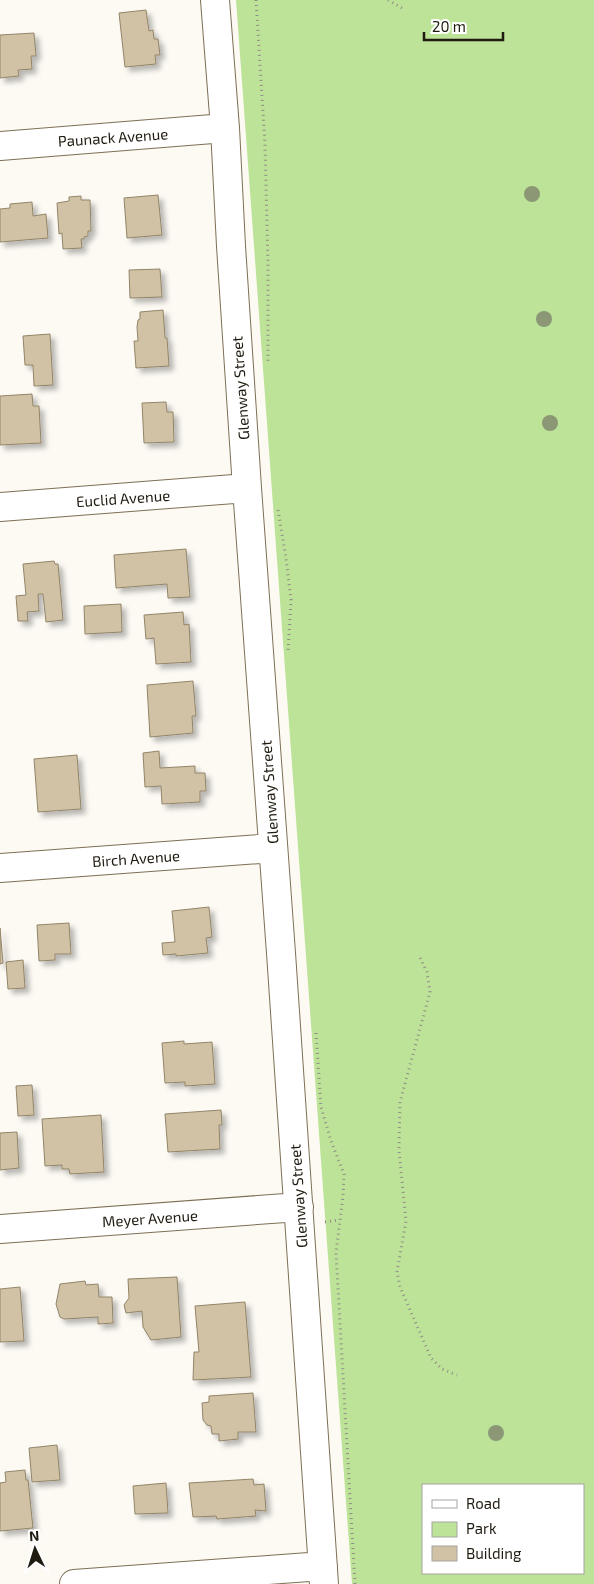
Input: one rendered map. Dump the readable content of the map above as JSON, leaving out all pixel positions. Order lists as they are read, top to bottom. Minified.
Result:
{"streets":{"street":["Paunack Avenue","Glenway Street","Euclid Avenue","Birch Avenue","Meyer Avenue"]},"crossings":[["Paunack Avenue","Glenway Street"],["Glenway Street","Euclid Avenue"],["Glenway Street","Birch Avenue"],["Glenway Street","Meyer Avenue"]],"legend":["Road","Park","Building"],"scale_bar":"20 m","north":"top"}
